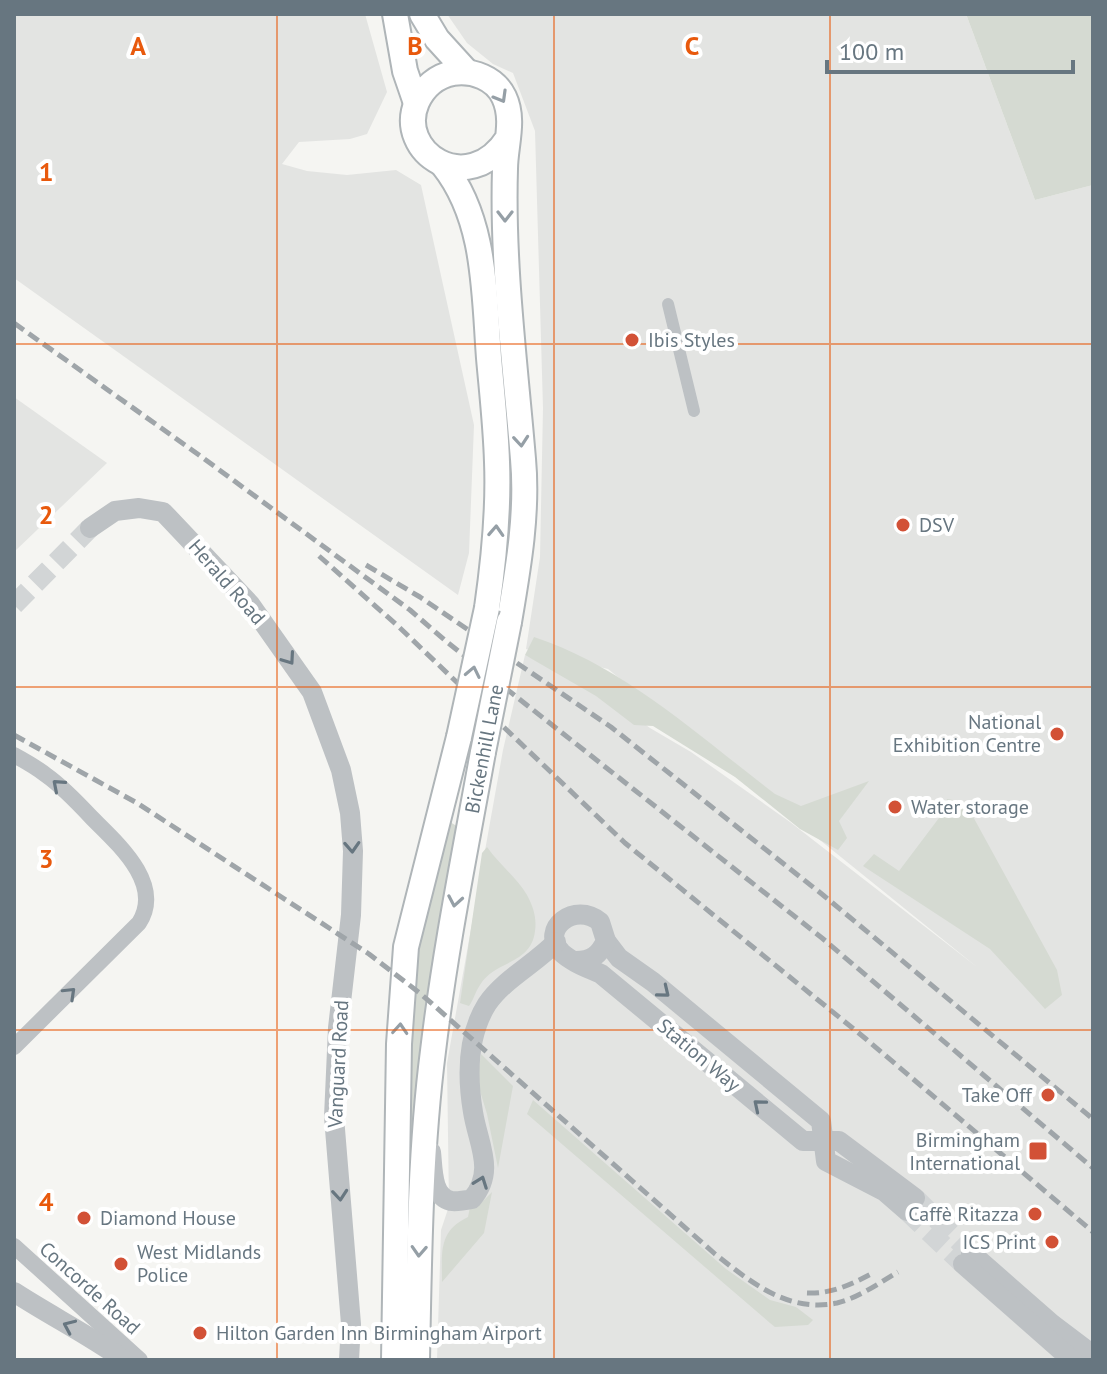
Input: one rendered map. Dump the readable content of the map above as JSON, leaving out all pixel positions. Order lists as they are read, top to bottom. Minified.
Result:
{"streets":{"main road":["Bickenhill Lane"],"street":["Herald Road","Station Way","Vanguard Road","Concorde Road"]},"crossings":[["Herald Road","Vanguard Road"]],"one_way":["Herald Road","Vanguard Road"],"places":{"other":["Ibis Styles","DSV","National Exhibition Centre","Water storage","Take Off","Caffè Ritazza","Diamond House","ICS Print","West Midlands Police","Hilton Garden Inn Birmingham Airport"],"transit":["Birmingham International"]},"scale_bar":"100 m","grid":{"columns":["A","B","C"],"rows":["1","2","3","4"]}}
